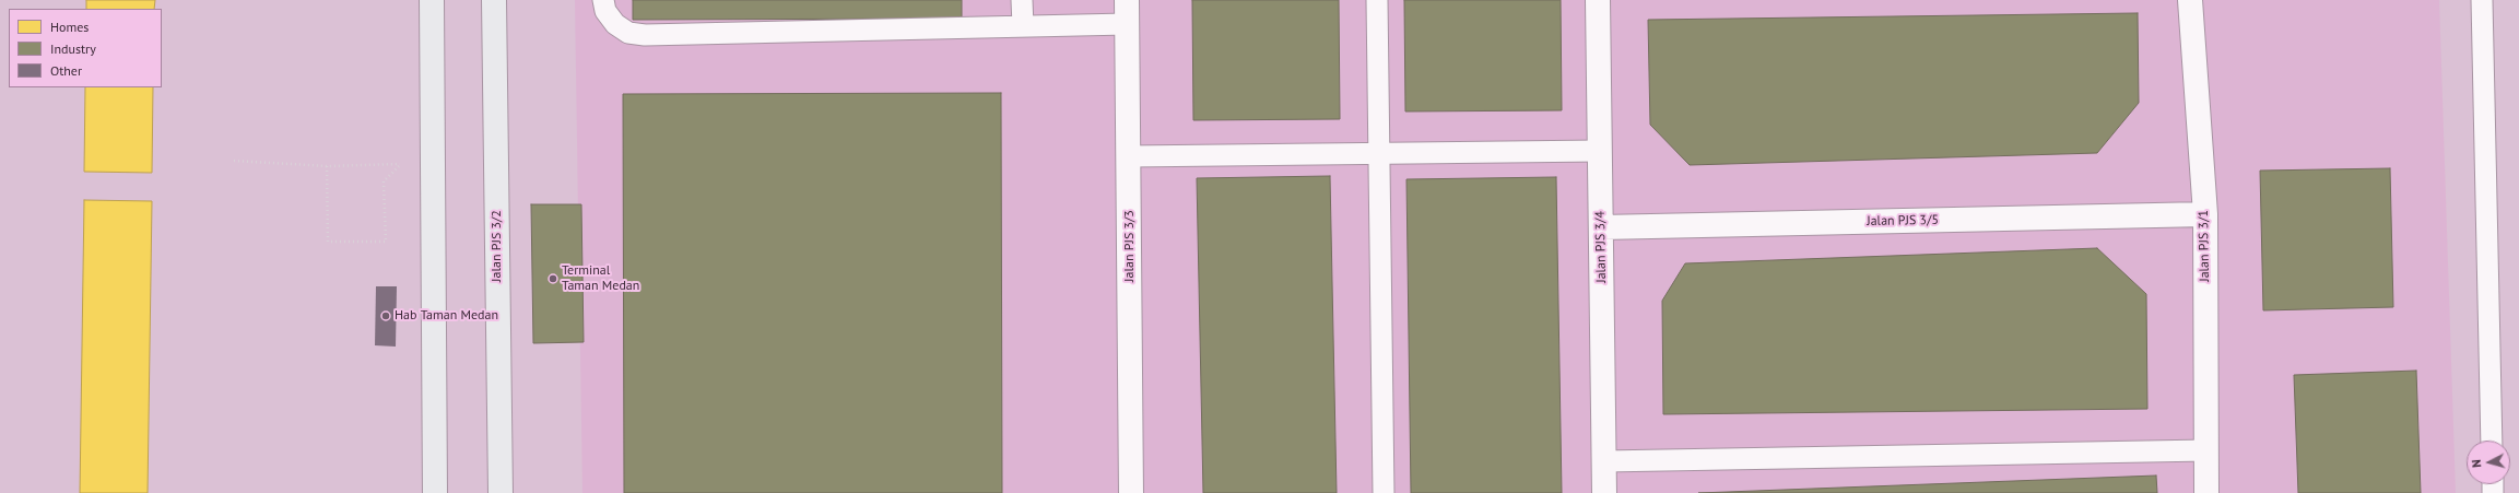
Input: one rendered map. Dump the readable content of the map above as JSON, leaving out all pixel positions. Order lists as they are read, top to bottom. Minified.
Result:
{"streets":{"main road":["Jalan PJS 3/2"],"street":["Jalan PJS 3/5","Jalan PJS 3/3","Jalan PJS 3/1","Jalan PJS 3/4"]},"crossings":[["Jalan PJS 3/5","Jalan PJS 3/1"],["Jalan PJS 3/5","Jalan PJS 3/4"]],"places":["Terminal Taman Medan","Hab Taman Medan"],"legend":["Homes","Industry","Other"],"north":"left"}
